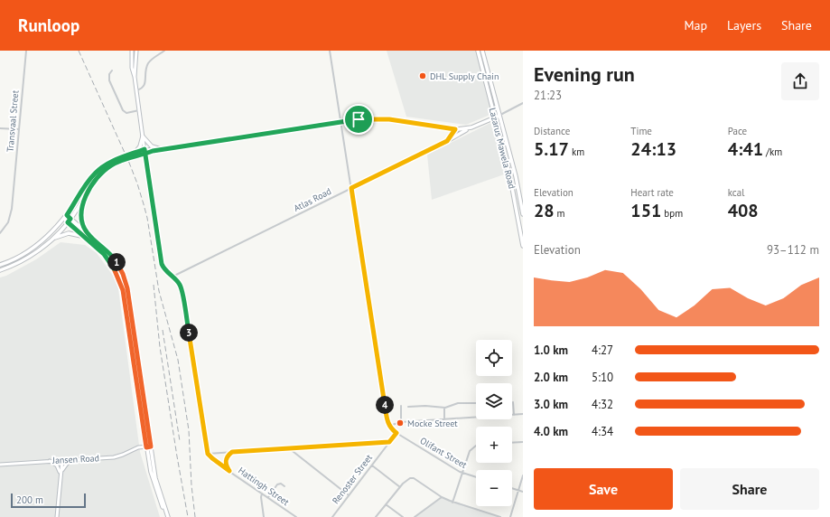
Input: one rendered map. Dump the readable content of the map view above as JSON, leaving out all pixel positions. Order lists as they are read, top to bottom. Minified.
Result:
{"streets":{"main road":["Lazarus Mawela Road"],"street":["Transvaal Street","Atlas Road","Olifant Street","Jansen Road","Renoster Street","Hattingh Street"]},"crossings":[["Olifant Street","Renoster Street"]],"places":["DHL Supply Chain","Mocke Street"],"scale_bar":"200 m","page":{"header":"Runloop","nav":["Map","Layers","Share"],"heading":["Evening run","21:23"],"stats":[["Distance","5.17 km"],["Time","24:13"],["Pace","4:41 /km"],["Elevation","28 m"],["Heart rate","151 bpm"],["kcal","408"]],"chart":["Elevation","93–112 m"],"pins":["1","3","4"],"list":[{"name":"1.0 km","note":"4:27"},{"name":"2.0 km","note":"5:10"},{"name":"3.0 km","note":"4:32"},{"name":"4.0 km","note":"4:34"}],"map_buttons":["+","−"],"buttons":["Save","Share"],"scale":"200 m"}}
